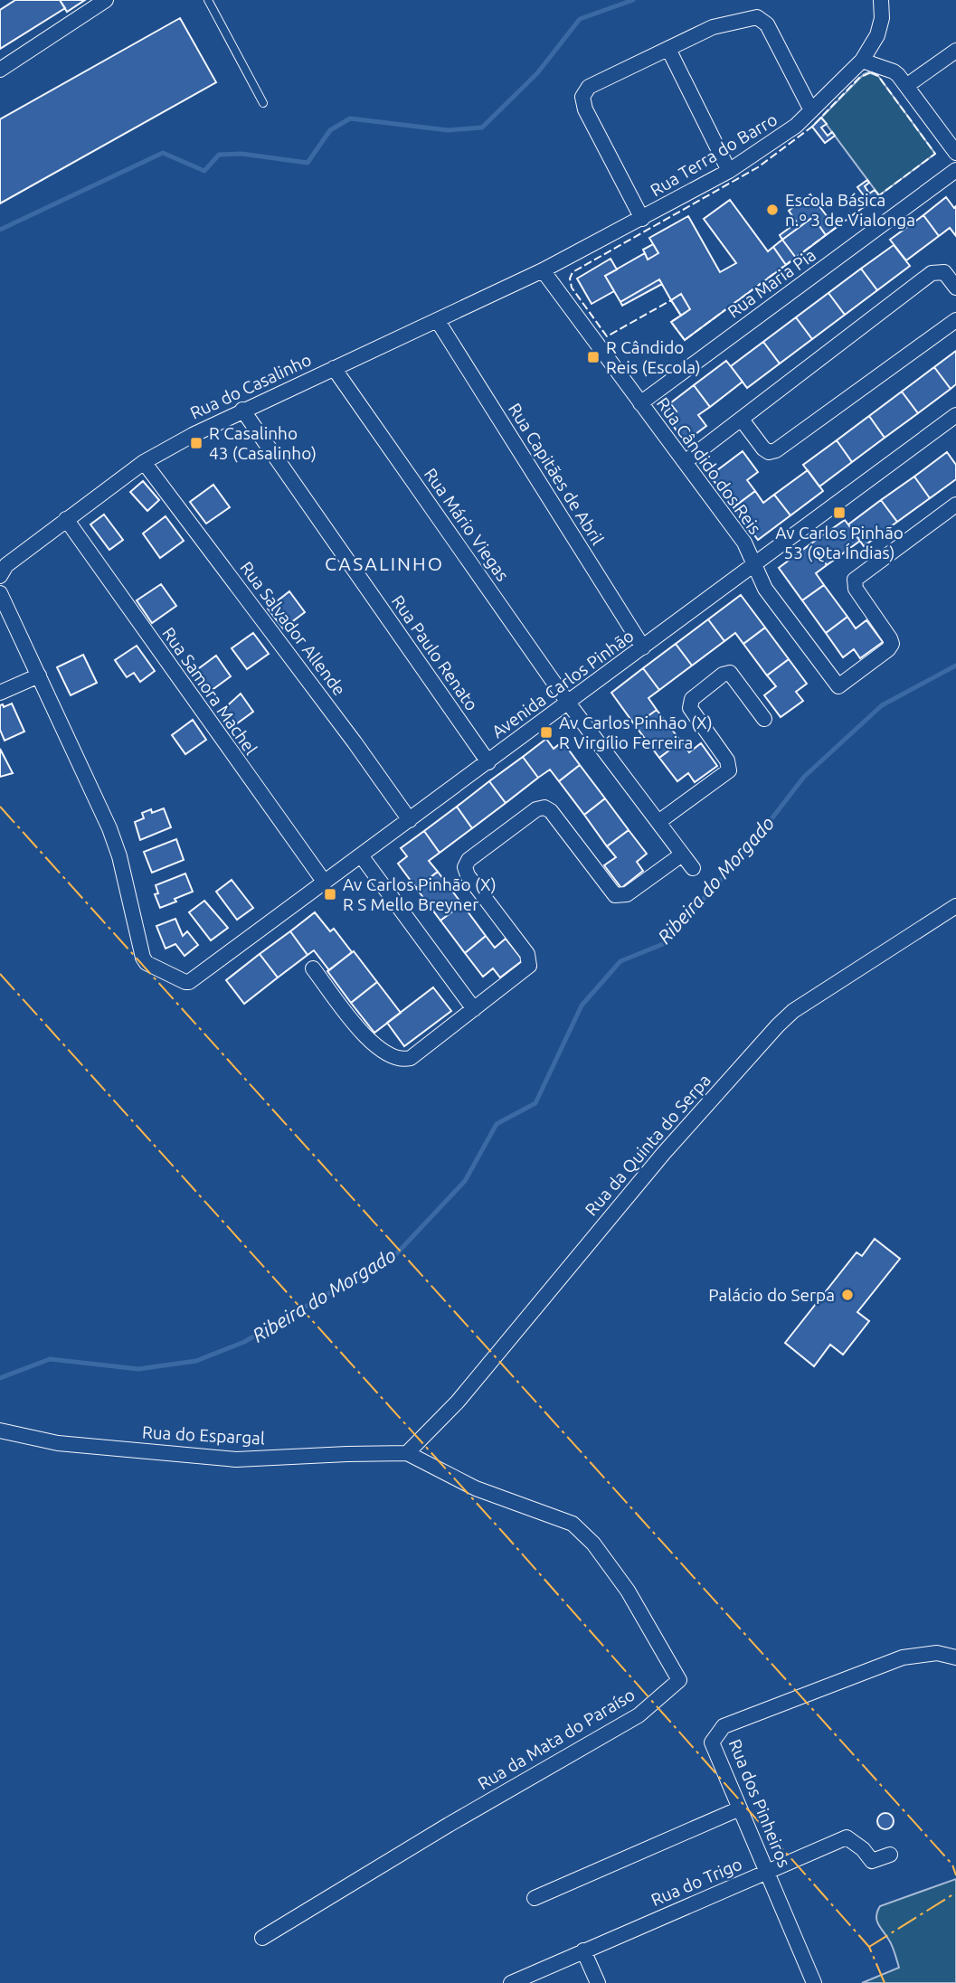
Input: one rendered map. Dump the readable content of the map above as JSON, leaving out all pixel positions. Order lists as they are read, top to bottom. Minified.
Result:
{"streets":{"street":["Rua Terra do Barro","Rua Maria Pia","Rua do Casalinho","Rua Cândido dos Reis","Rua Capitães de Abril","Rua Mário Viegas","Rua Salvador Allende","Rua Paulo Renato","Avenida Carlos Pinhão","Rua Samora Machel","Rua da Quinta do Serpa","Rua do Espargal","Rua da Mata do Paraíso","Rua dos Pinheiros","Rua do Trigo"]},"crossings":[["Rua Terra do Barro","Rua do Casalinho"],["Rua Terra do Barro","Rua Cândido dos Reis"],["Rua Maria Pia","Rua Cândido dos Reis"],["Rua do Casalinho","Rua Cândido dos Reis"],["Rua do Casalinho","Rua Capitães de Abril"],["Rua do Casalinho","Rua Mário Viegas"],["Rua do Casalinho","Rua Salvador Allende"],["Rua do Casalinho","Rua Paulo Renato"],["Rua do Casalinho","Rua Samora Machel"],["Rua Cândido dos Reis","Avenida Carlos Pinhão"],["Rua Capitães de Abril","Avenida Carlos Pinhão"],["Rua Mário Viegas","Avenida Carlos Pinhão"],["Rua Salvador Allende","Avenida Carlos Pinhão"],["Rua Paulo Renato","Avenida Carlos Pinhão"],["Avenida Carlos Pinhão","Rua Samora Machel"],["Rua da Quinta do Serpa","Rua do Espargal"],["Rua da Quinta do Serpa","Rua da Mata do Paraíso"],["Rua do Espargal","Rua da Mata do Paraíso"],["Rua dos Pinheiros","Rua do Trigo"]],"districts":["CASALINHO"],"water":["Ribeira do Morgado"],"places":{"other":["Escola Básica n.º 3 de Vialonga","Palácio do Serpa"],"transit":["R Cândido Reis (Escola)","R Casalinho 43 (Casalinho)","Av Carlos Pinhão 53 (Qta Índias)","Av Carlos Pinhão (X) R Virgílio Ferreira","Av Carlos Pinhão (X) R S Mello Breyner"]}}
